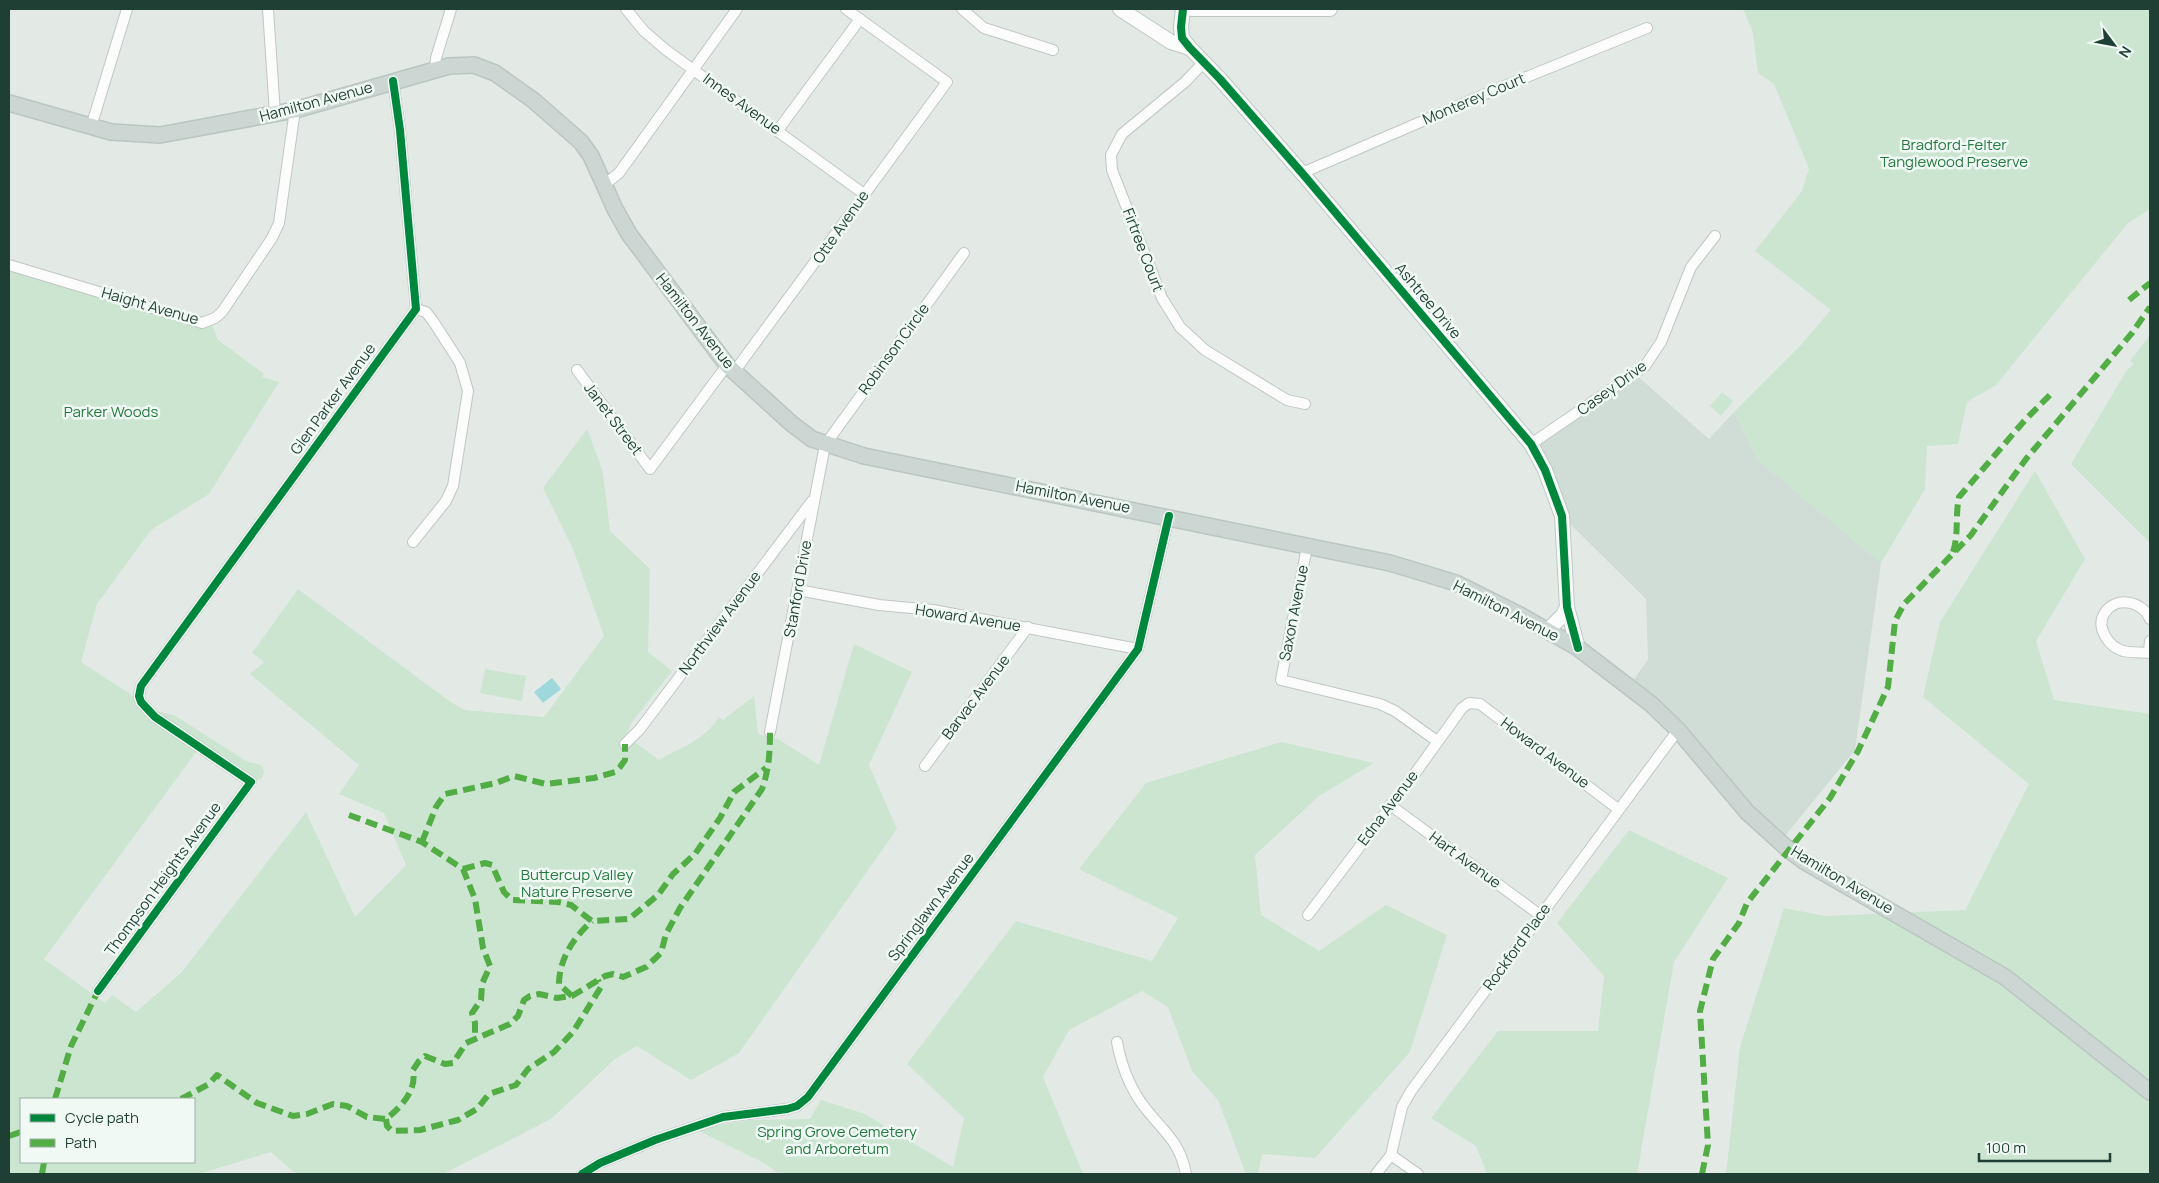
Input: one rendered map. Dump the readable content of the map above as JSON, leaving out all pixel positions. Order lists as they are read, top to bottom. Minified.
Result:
{"streets":{"main road":["Hamilton Avenue"],"street":["Monterey Court","Innes Avenue","Otte Avenue","Firtree Court","Ashtree Drive","Haight Avenue","Robinson Circle","Casey Drive","Glen Parker Avenue","Janet Street","Stanford Drive","Saxon Avenue","Howard Avenue","Northview Avenue","Barvac Avenue","Edna Avenue","Hart Avenue","Thompson Heights Avenue","Springlawn Avenue","Rockford Place"]},"crossings":[["Monterey Court","Ashtree Drive"],["Hamilton Avenue","Otte Avenue"],["Hamilton Avenue","Ashtree Drive"],["Hamilton Avenue","Haight Avenue"],["Hamilton Avenue","Robinson Circle"],["Hamilton Avenue","Stanford Drive"],["Hamilton Avenue","Saxon Avenue"],["Hamilton Avenue","Springlawn Avenue"],["Hamilton Avenue","Rockford Place"],["Innes Avenue","Otte Avenue"],["Otte Avenue","Janet Street"],["Firtree Court","Ashtree Drive"],["Ashtree Drive","Casey Drive"],["Robinson Circle","Stanford Drive"],["Glen Parker Avenue","Thompson Heights Avenue"],["Stanford Drive","Howard Avenue"],["Stanford Drive","Northview Avenue"],["Saxon Avenue","Edna Avenue"],["Howard Avenue","Barvac Avenue"],["Howard Avenue","Edna Avenue"],["Howard Avenue","Springlawn Avenue"],["Howard Avenue","Rockford Place"],["Edna Avenue","Hart Avenue"],["Hart Avenue","Rockford Place"]],"parks":["Bradford-Felter Tanglewood Preserve","Parker Woods","Buttercup Valley Nature Preserve","Spring Grove Cemetery and Arboretum"],"legend":["Cycle path","Path"],"scale_bar":"100 m","north":"bottom right"}
